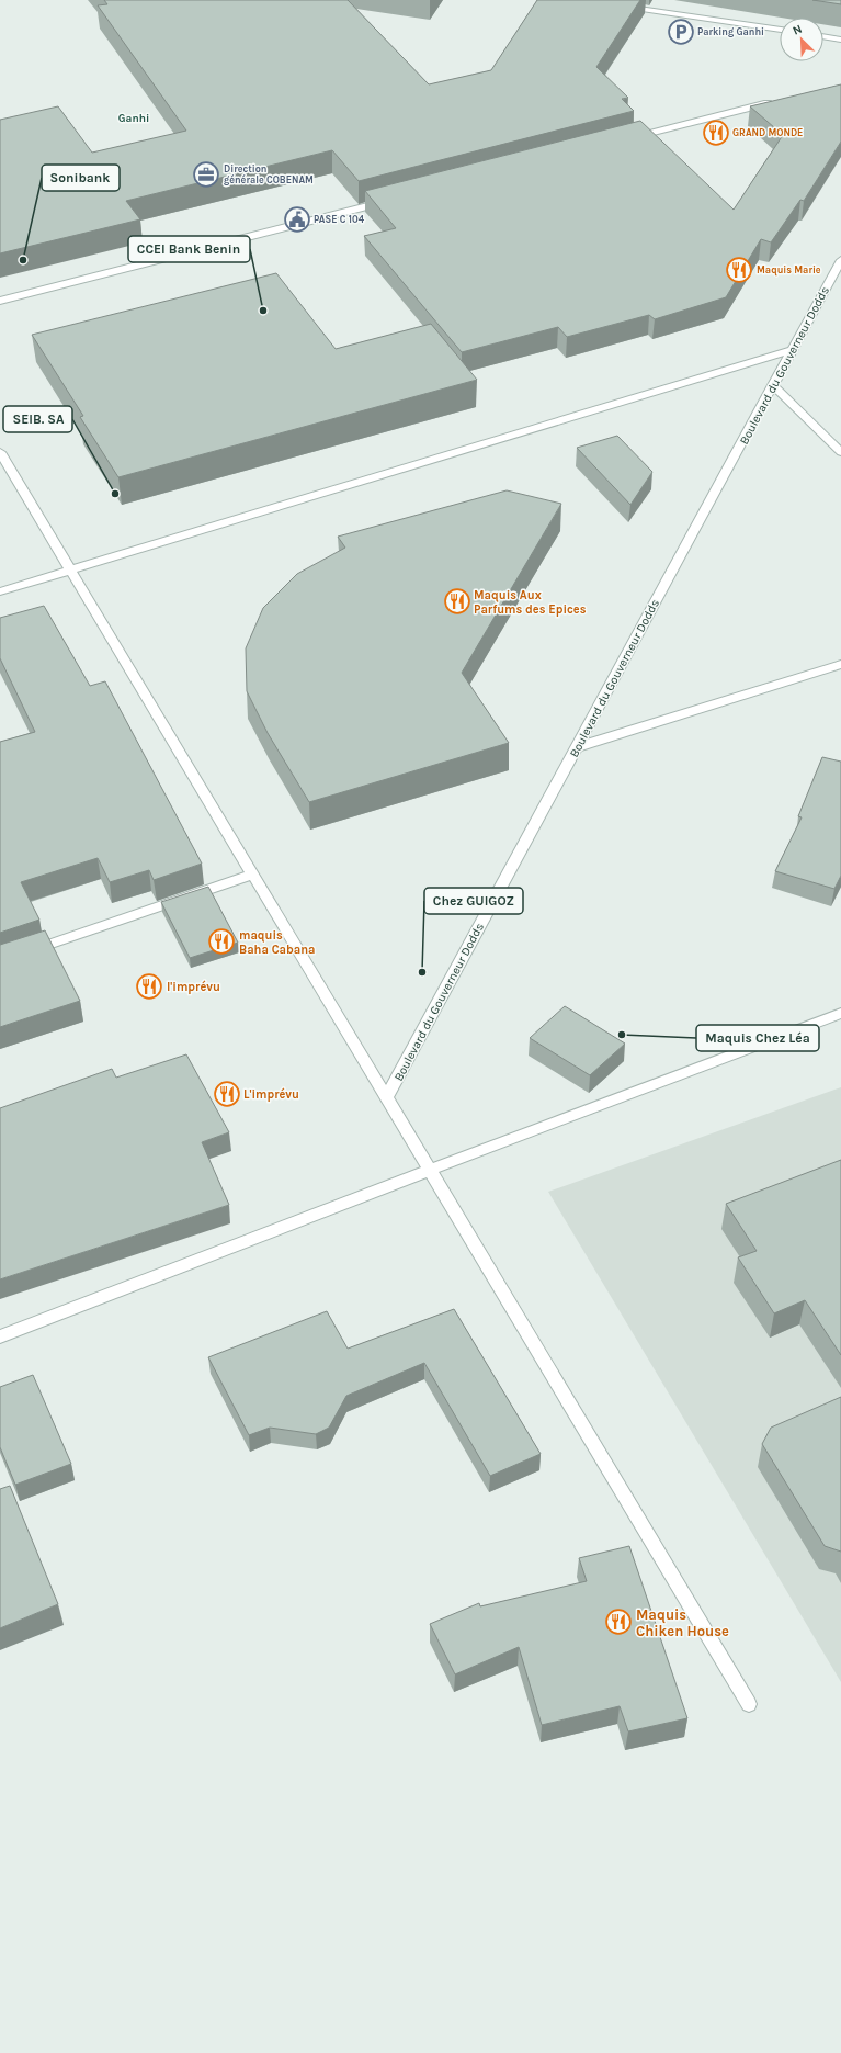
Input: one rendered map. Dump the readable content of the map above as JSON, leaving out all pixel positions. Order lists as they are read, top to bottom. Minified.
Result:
{"streets":{"street":["Boulevard du Gouverneur Dodds"]},"districts":["Ganhi"],"places":{"parking":["Parking Ganhi"],"restaurant":["GRAND MONDE","Maquis Marie","Maquis Aux Parfums des Epices","maquis Baha Cabana","l'imprévu","L'imprévu","Maquis Chiken House"],"office":["Direction générale COBENAM"],"public building":["PASE C 104"],"other":["Sonibank","CCEI Bank Benin","SEIB. SA","Chez GUIGOZ","Maquis Chez Léa"]},"north":"top left"}
